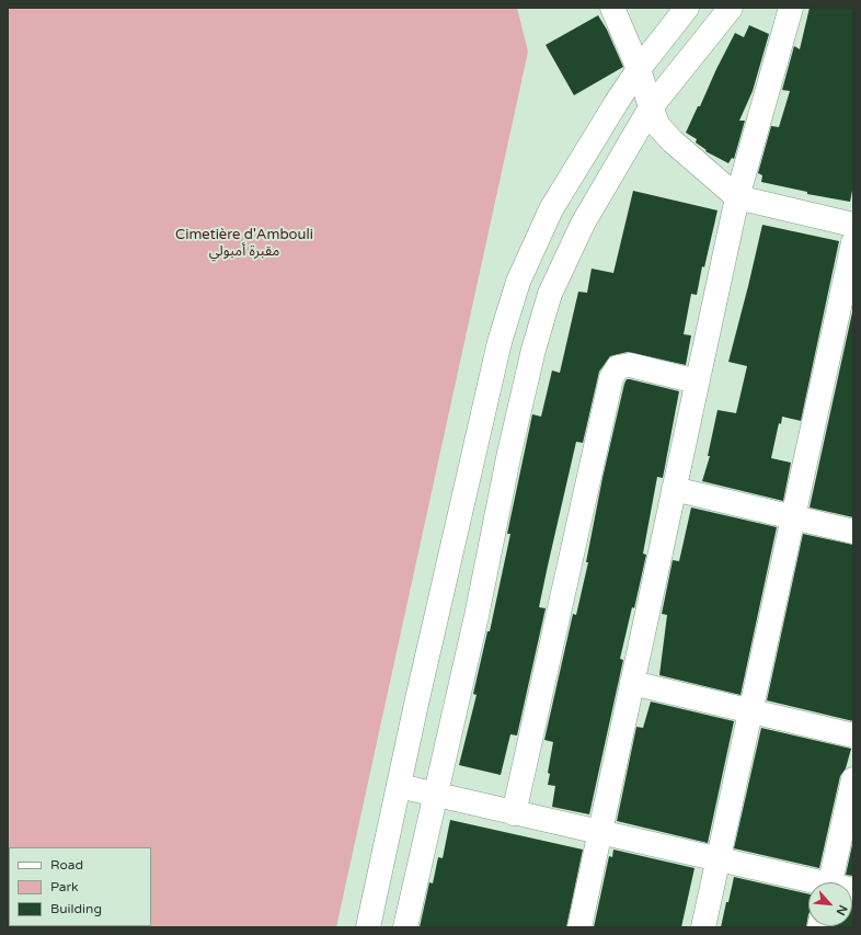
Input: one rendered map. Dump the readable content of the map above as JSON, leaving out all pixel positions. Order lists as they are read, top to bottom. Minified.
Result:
{"parks":["Cimetière d'Ambouli مقبرة أمبولي"],"legend":["Road","Park","Building"],"north":"bottom right"}
